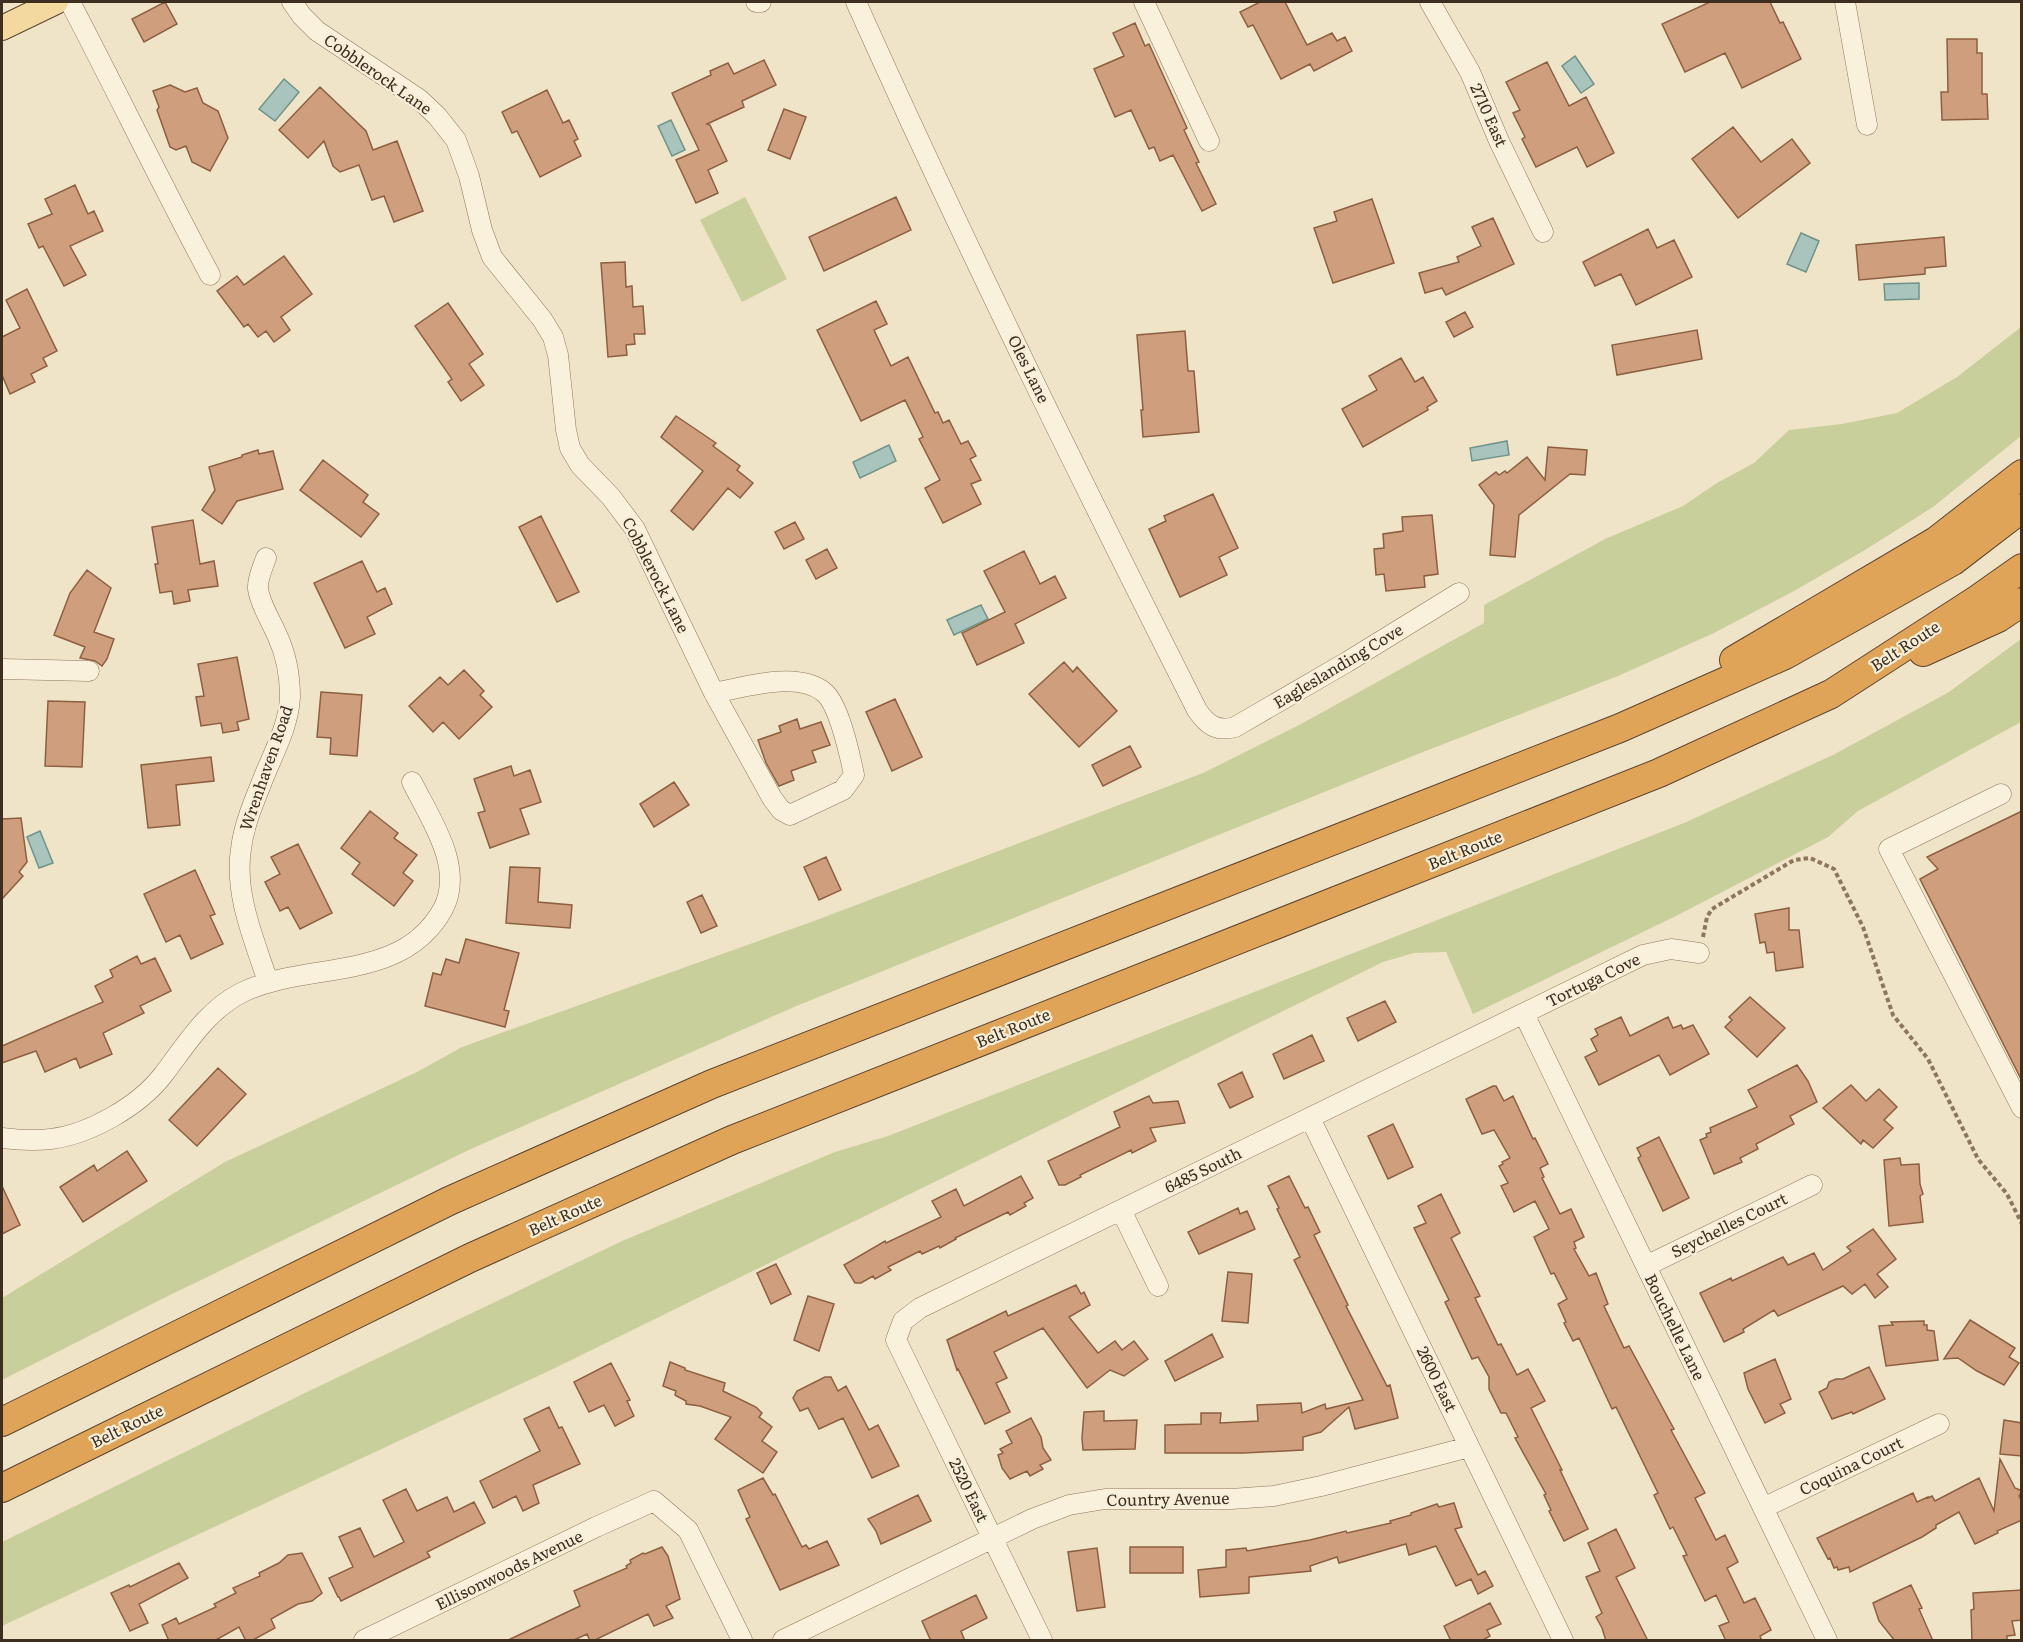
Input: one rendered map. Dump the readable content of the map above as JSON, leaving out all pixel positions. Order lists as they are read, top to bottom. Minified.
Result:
{"streets":{"highway":["Belt Route"],"street":["Cobblerock Lane","2710 East","Oles Lane","Eagleslanding Cove","Wrenhaven Road","Tortuga Cove","6485 South","Seychelles Court","Bouchelle Lane","2600 East","Coquina Court","2520 East","Country Avenue","Ellisonwoods Avenue"]},"crossings":[["Oles Lane","Eagleslanding Cove"],["Tortuga Cove","6485 South"],["Tortuga Cove","Bouchelle Lane"],["6485 South","Bouchelle Lane"],["6485 South","2600 East"],["6485 South","2520 East"],["Seychelles Court","Bouchelle Lane"],["Bouchelle Lane","Coquina Court"],["2600 East","Country Avenue"],["2520 East","Country Avenue"]]}
